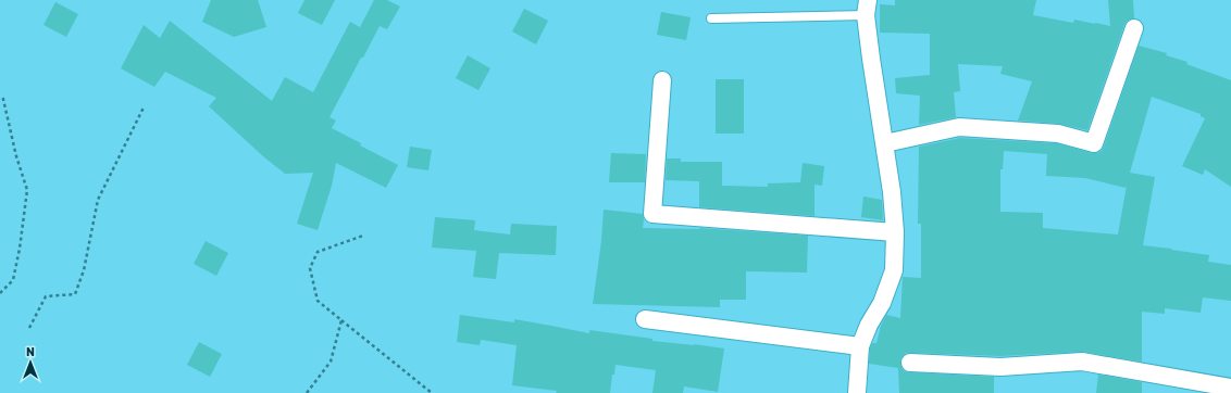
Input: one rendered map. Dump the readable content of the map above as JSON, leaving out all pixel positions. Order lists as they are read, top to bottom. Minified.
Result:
{"north":"top"}
